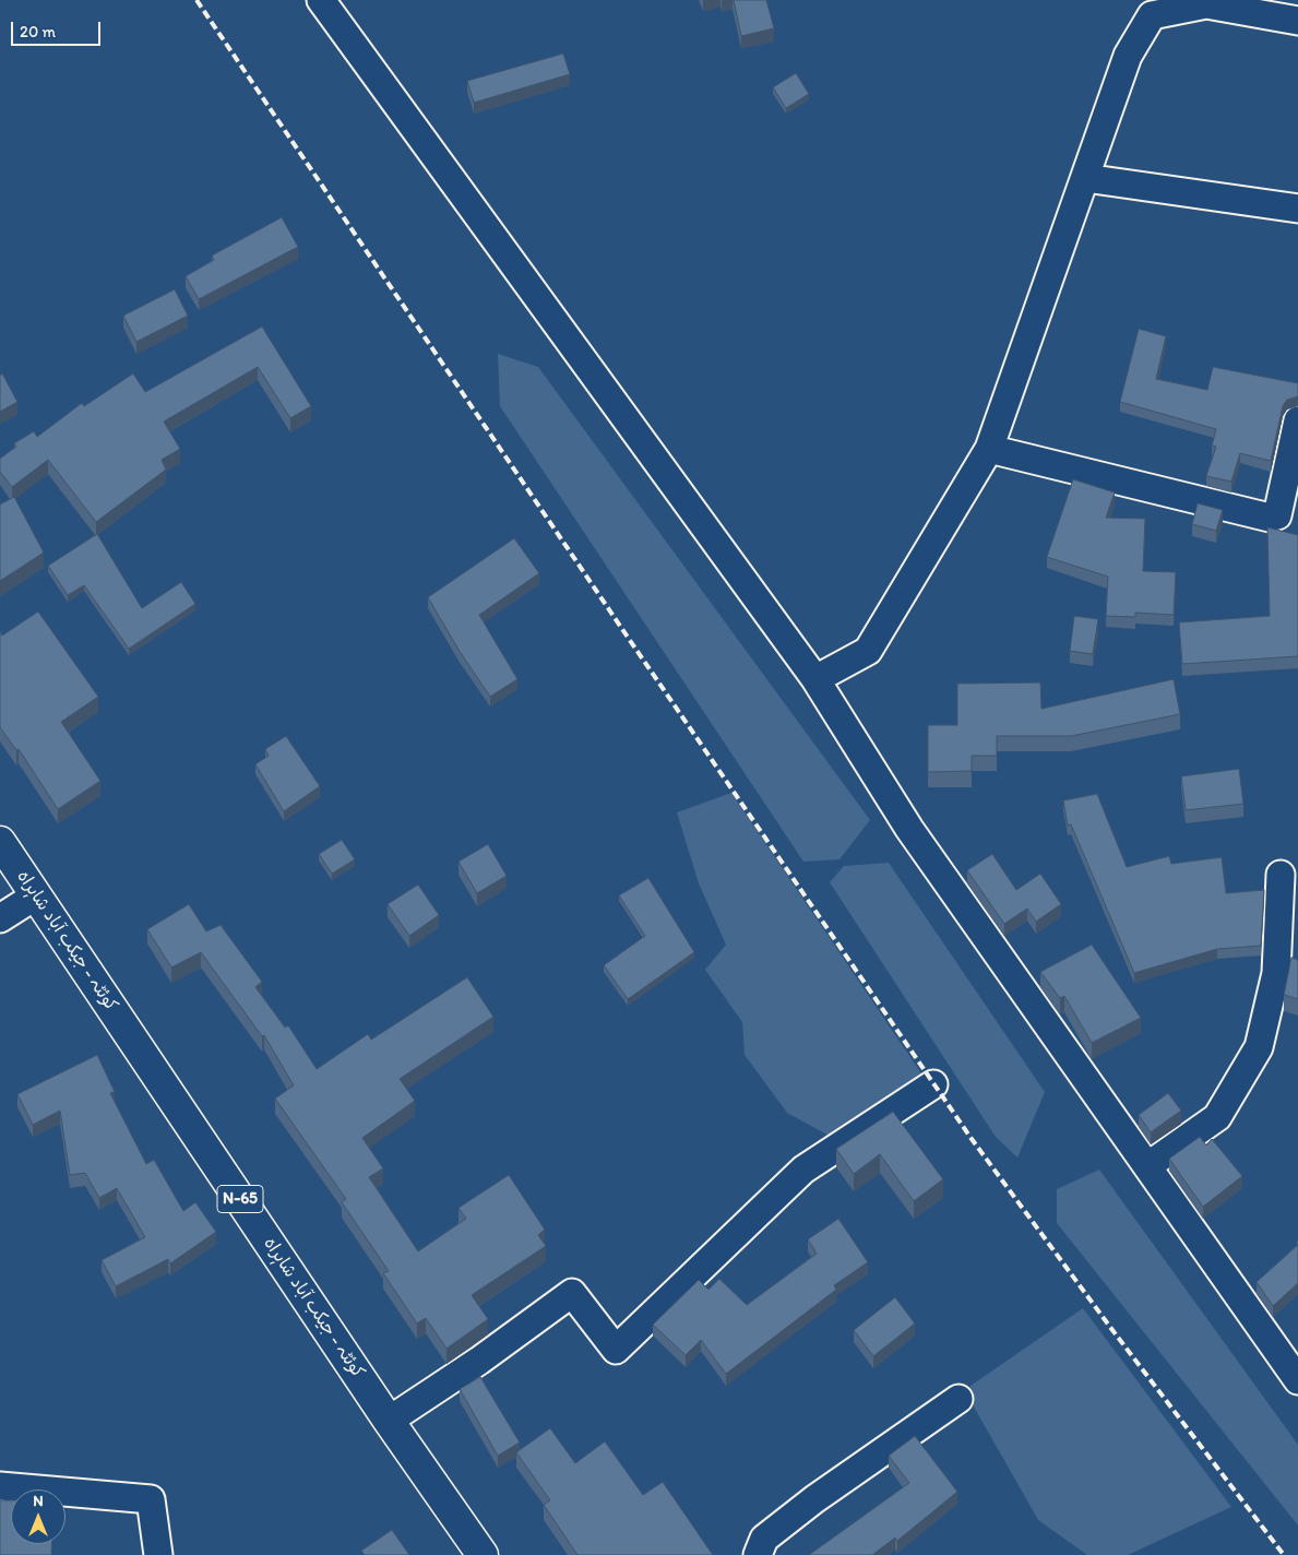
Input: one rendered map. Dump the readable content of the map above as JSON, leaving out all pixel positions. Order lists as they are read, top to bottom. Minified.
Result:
{"streets":{"highway":["کوئٹہ - جیکب آباد شاہراہ","N-65"]},"scale_bar":"20 m","north":"top"}
